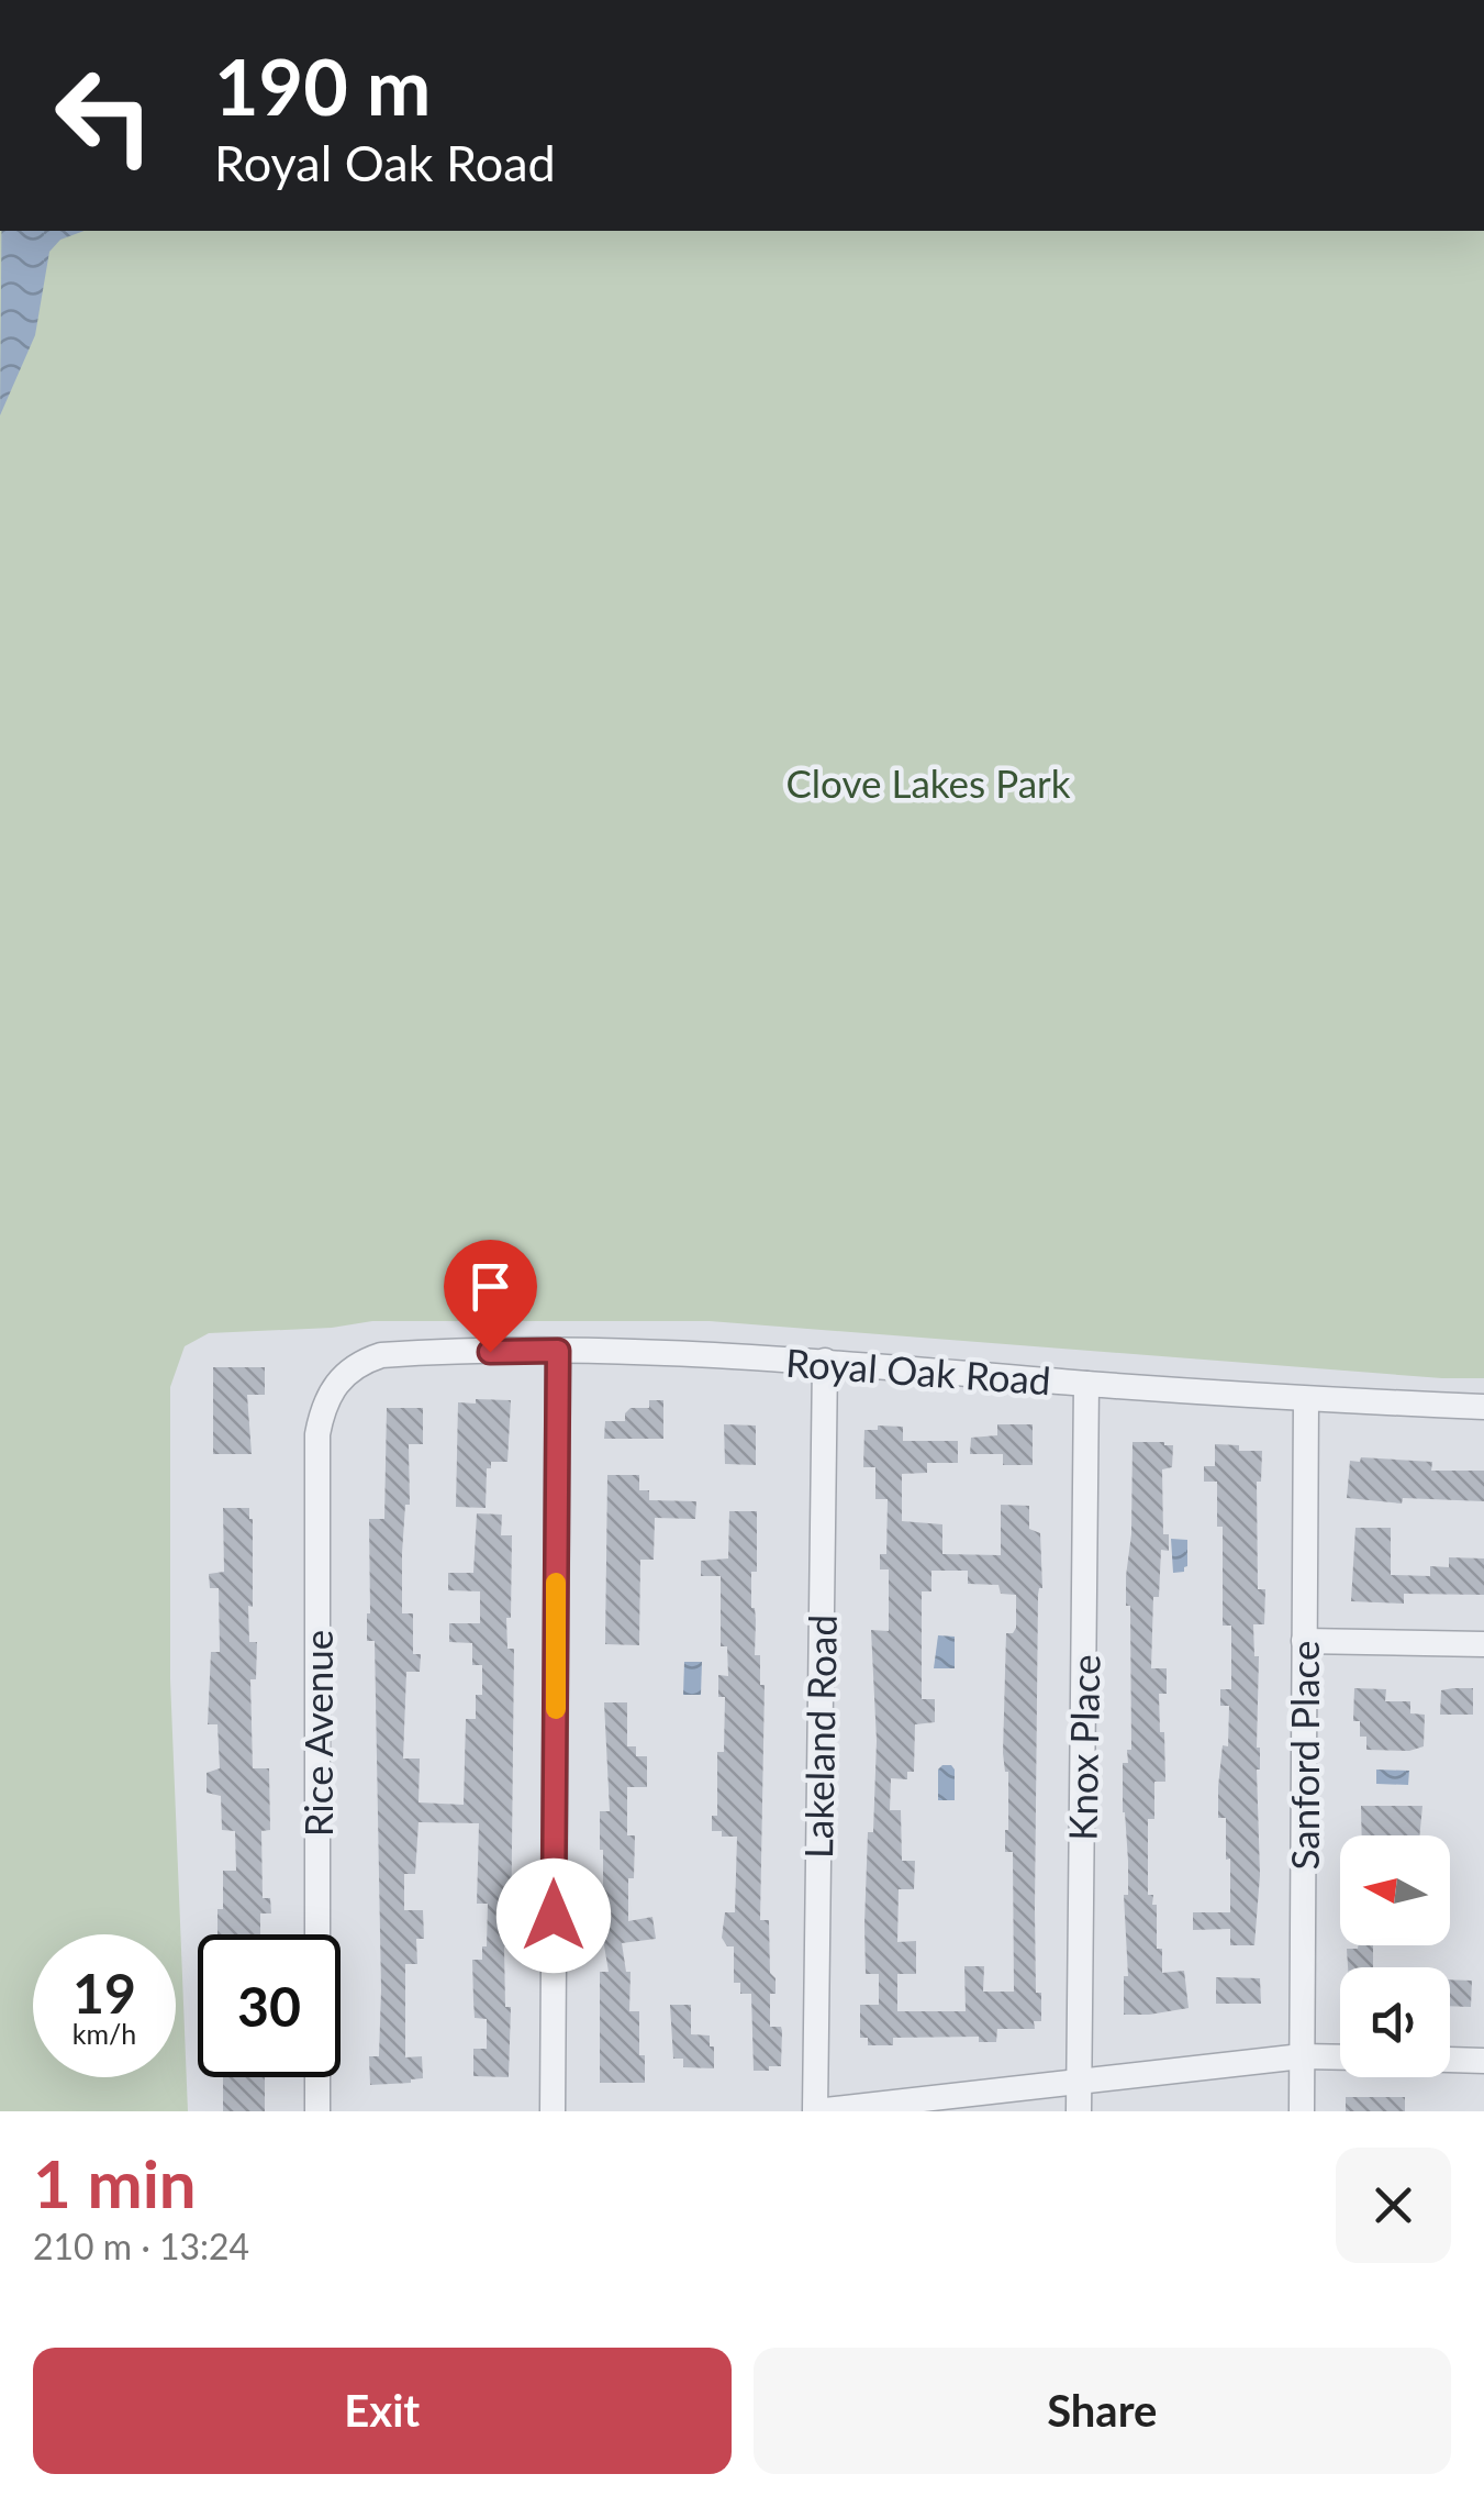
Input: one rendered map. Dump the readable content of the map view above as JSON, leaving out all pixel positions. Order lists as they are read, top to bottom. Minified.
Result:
{"streets":{"street":["Royal Oak Road","Rice Avenue","Lakeland Road","Knox Place","Sanford Place"]},"crossings":[["Royal Oak Road","Rice Avenue"],["Royal Oak Road","Lakeland Road"],["Royal Oak Road","Knox Place"],["Royal Oak Road","Sanford Place"]],"parks":["Clove Lakes Park"],"north":"left","page":{"turn":["190 m","Royal Oak Road"],"speed":"19 km/h","limit":"30","heading":["1 min","210 m · 13:24"],"buttons":["Exit","Share"]}}
